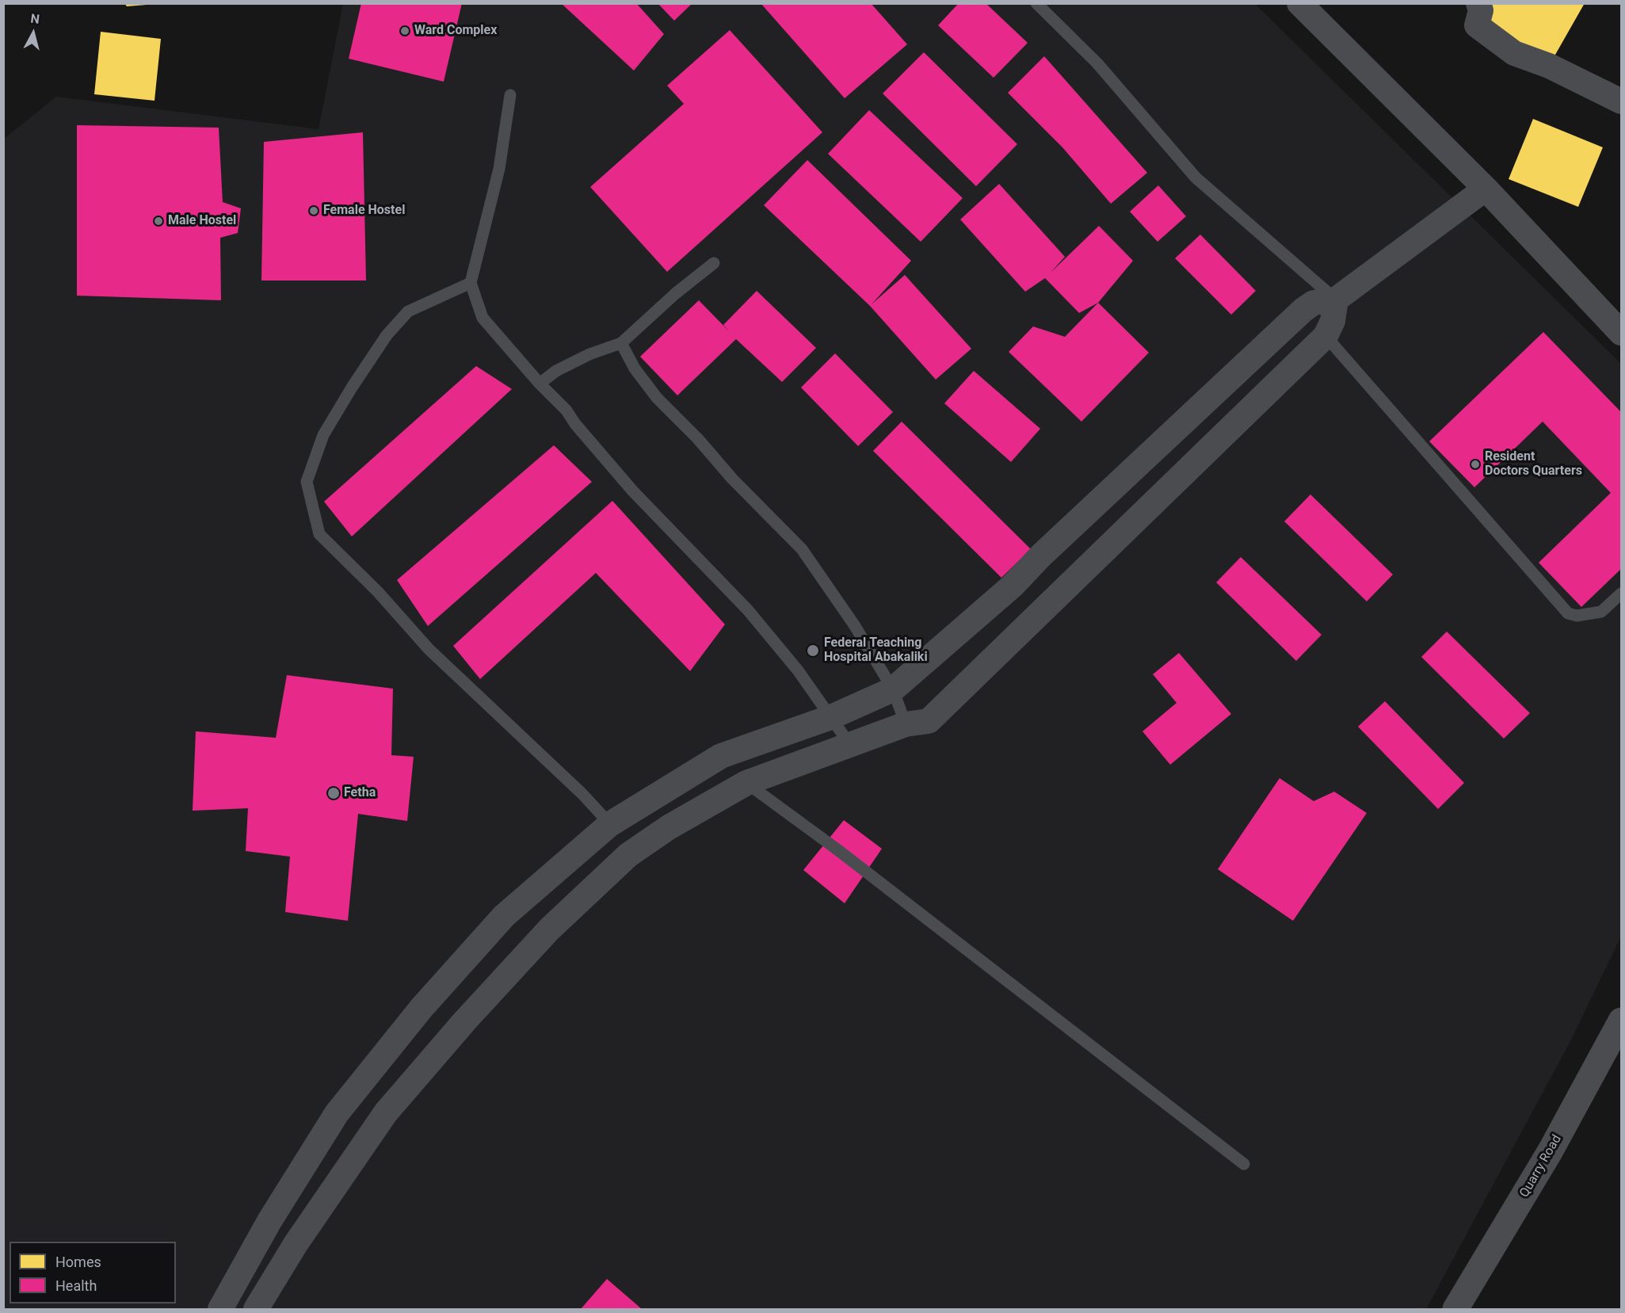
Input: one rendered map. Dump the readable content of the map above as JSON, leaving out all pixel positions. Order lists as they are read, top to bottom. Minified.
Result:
{"streets":{"street":["Quarry Road"]},"places":["Ward Complex","Female Hostel","Male Hostel","Resident Doctors Quarters","Federal Teaching Hospital Abakaliki","Fetha"],"legend":["Homes","Health"],"north":"top"}
